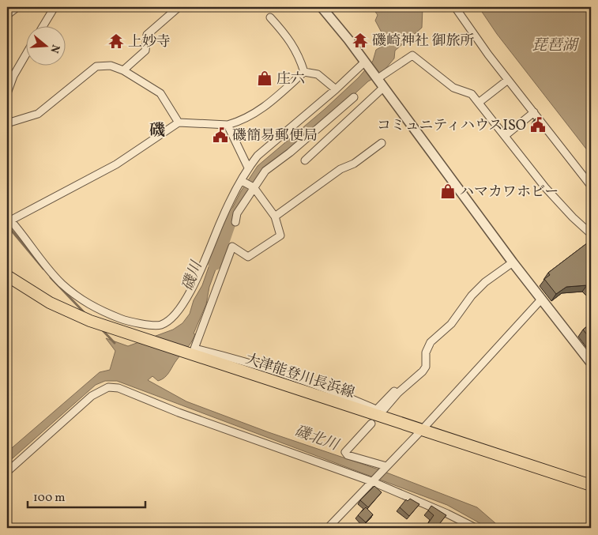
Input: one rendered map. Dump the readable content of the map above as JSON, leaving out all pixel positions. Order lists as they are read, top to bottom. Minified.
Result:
{"streets":{"main road":["大津能登川長浜線"]},"districts":["磯"],"water":["琵琶湖","磯川","磯北川"],"places":{"temple":["磯崎神社 御旅所","上妙寺"],"shop":["庄六","ハマカワホビー"],"public building":["コミュニティハウスISO","磯簡易郵便局"]},"scale_bar":"100 m","north":"right"}
